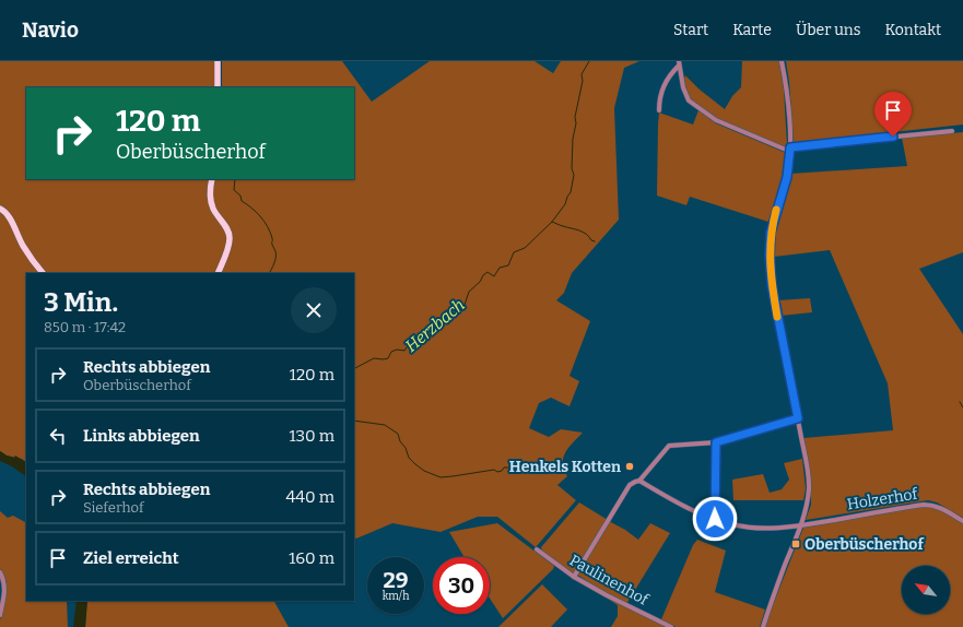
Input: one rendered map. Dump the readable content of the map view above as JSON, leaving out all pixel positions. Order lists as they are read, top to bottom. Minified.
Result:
{"streets":{"street":["Holzerhof","Paulinenhof"]},"water":["Herzbach"],"places":{"other":["Henkels Kotten"],"transit":["Oberbüscherhof"]},"north":"top left","page":{"header":"Navio","nav":["Start","Karte","Über uns","Kontakt"],"turn":["120 m","Oberbüscherhof"],"heading":["3 Min.","850 m · 17:42"],"list":[{"name":"Rechts abbiegen","note":"Oberbüscherhof","value":"120 m"},{"name":"Links abbiegen","value":"130 m"},{"name":"Rechts abbiegen","note":"Sieferhof","value":"440 m"},{"name":"Ziel erreicht","value":"160 m"}],"speed":"29 km/h","limit":"30"}}
